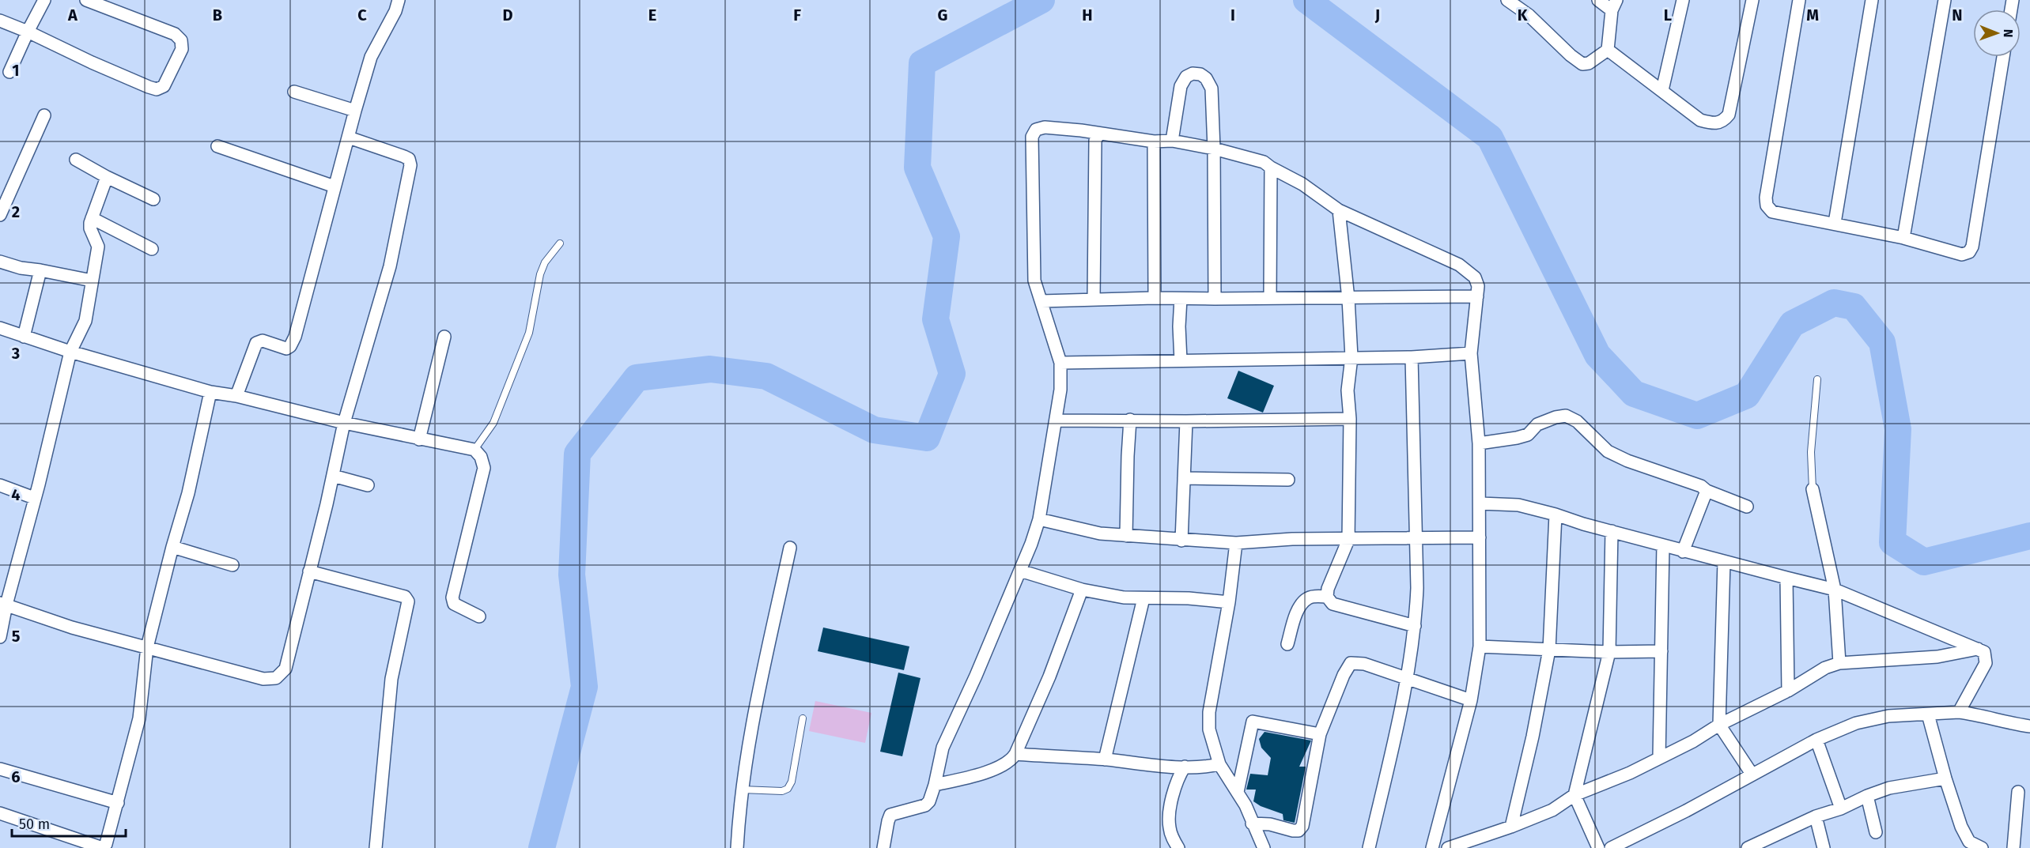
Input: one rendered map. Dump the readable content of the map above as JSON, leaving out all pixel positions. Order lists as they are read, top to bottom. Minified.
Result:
{"scale_bar":"50 m","north":"right","grid":{"columns":["A","B","C","D","E","F","G","H","I","J","K","L","M","N"],"rows":["1","2","3","4","5","6"]}}
